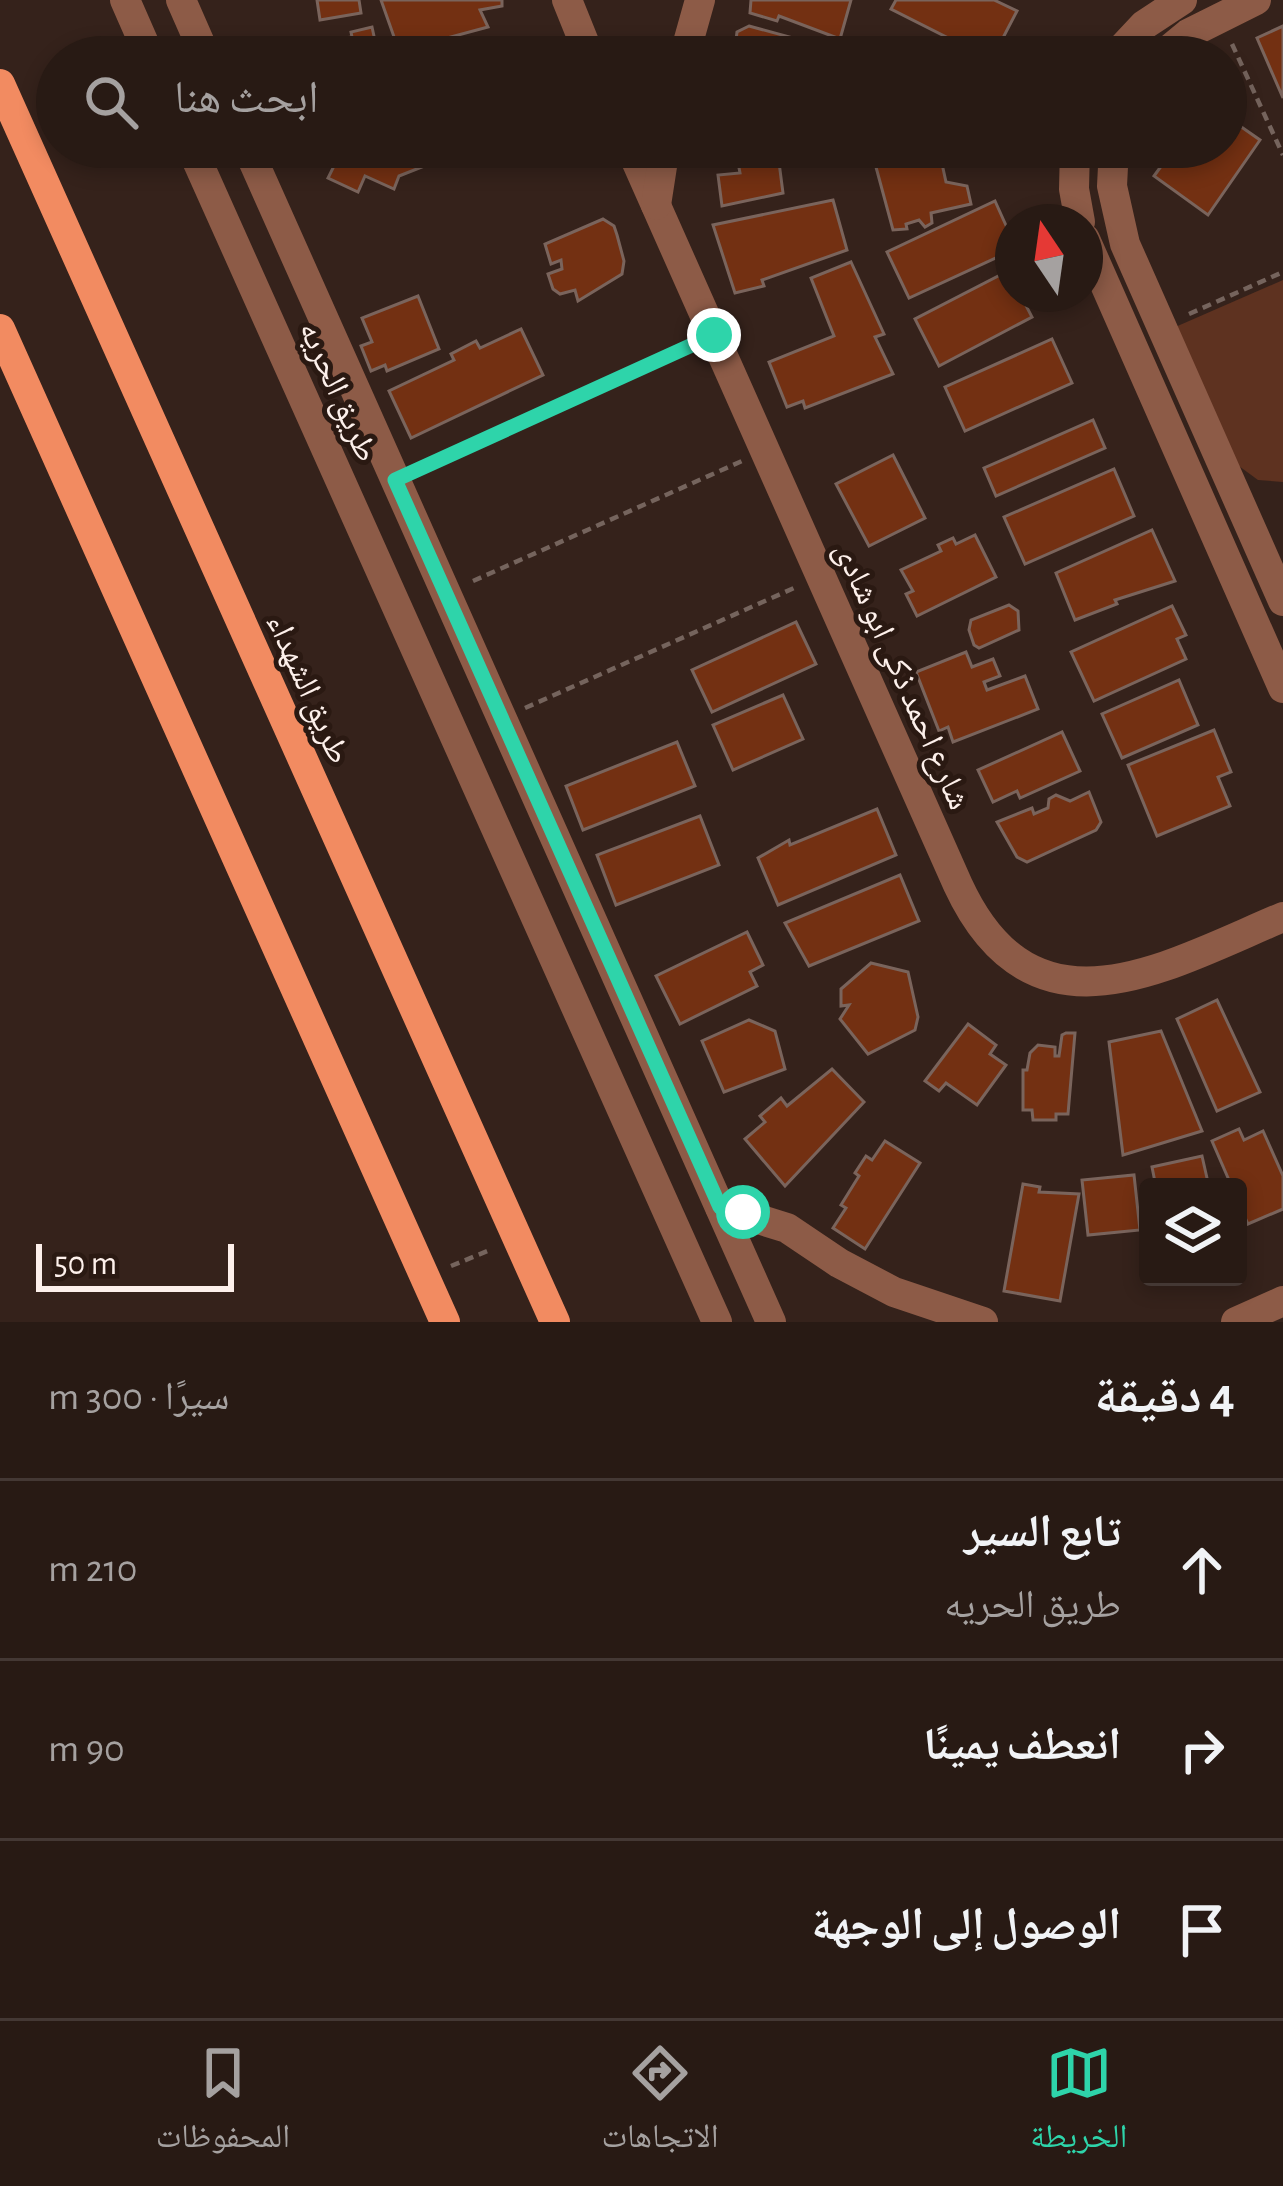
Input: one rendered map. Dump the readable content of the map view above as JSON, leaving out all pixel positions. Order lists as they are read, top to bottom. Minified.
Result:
{"streets":{"main road":["طريق الشهداء"],"street":["طريق الحريه","شارع احمد ذكى ابو شادى"]},"scale_bar":"50 m","north":"top","page":{"search":"ابحث هنا","scale":"50 m","heading":["4 دقيقة","سيرًا · 300 m"],"list":[["تابع السير","طريق الحريه","210 m"],["انعطف يمينًا","90 m"],"الوصول إلى الوجهة"],"nav":["الخريطة","الاتجاهات","المحفوظات"]}}
